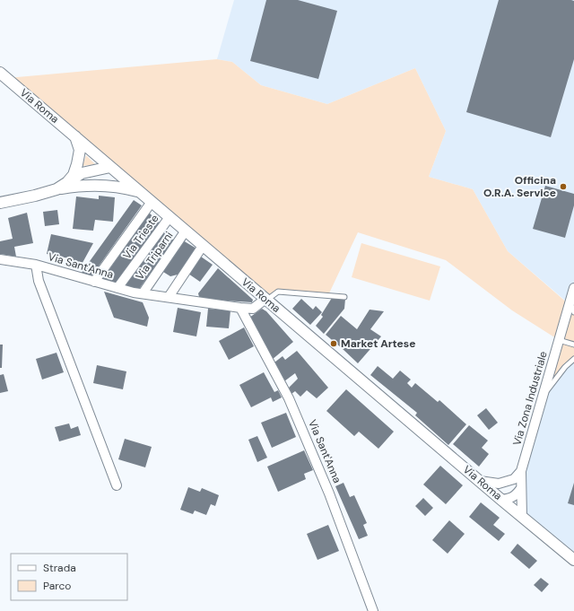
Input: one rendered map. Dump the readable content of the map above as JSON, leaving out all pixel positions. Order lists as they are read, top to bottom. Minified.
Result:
{"streets":{"street":["Via Roma","Via Trieste","Via Triparni","Via Sant'Anna","Via Zona Industriale"]},"crossings":[["Via Roma","Via Trieste"],["Via Roma","Via Triparni"],["Via Roma","Via Sant'Anna"],["Via Roma","Via Zona Industriale"],["Via Trieste","Via Sant'Anna"],["Via Triparni","Via Sant'Anna"]],"places":["Officina O.R.A. Service","Market Artese"],"legend":["Strada","Parco"]}
